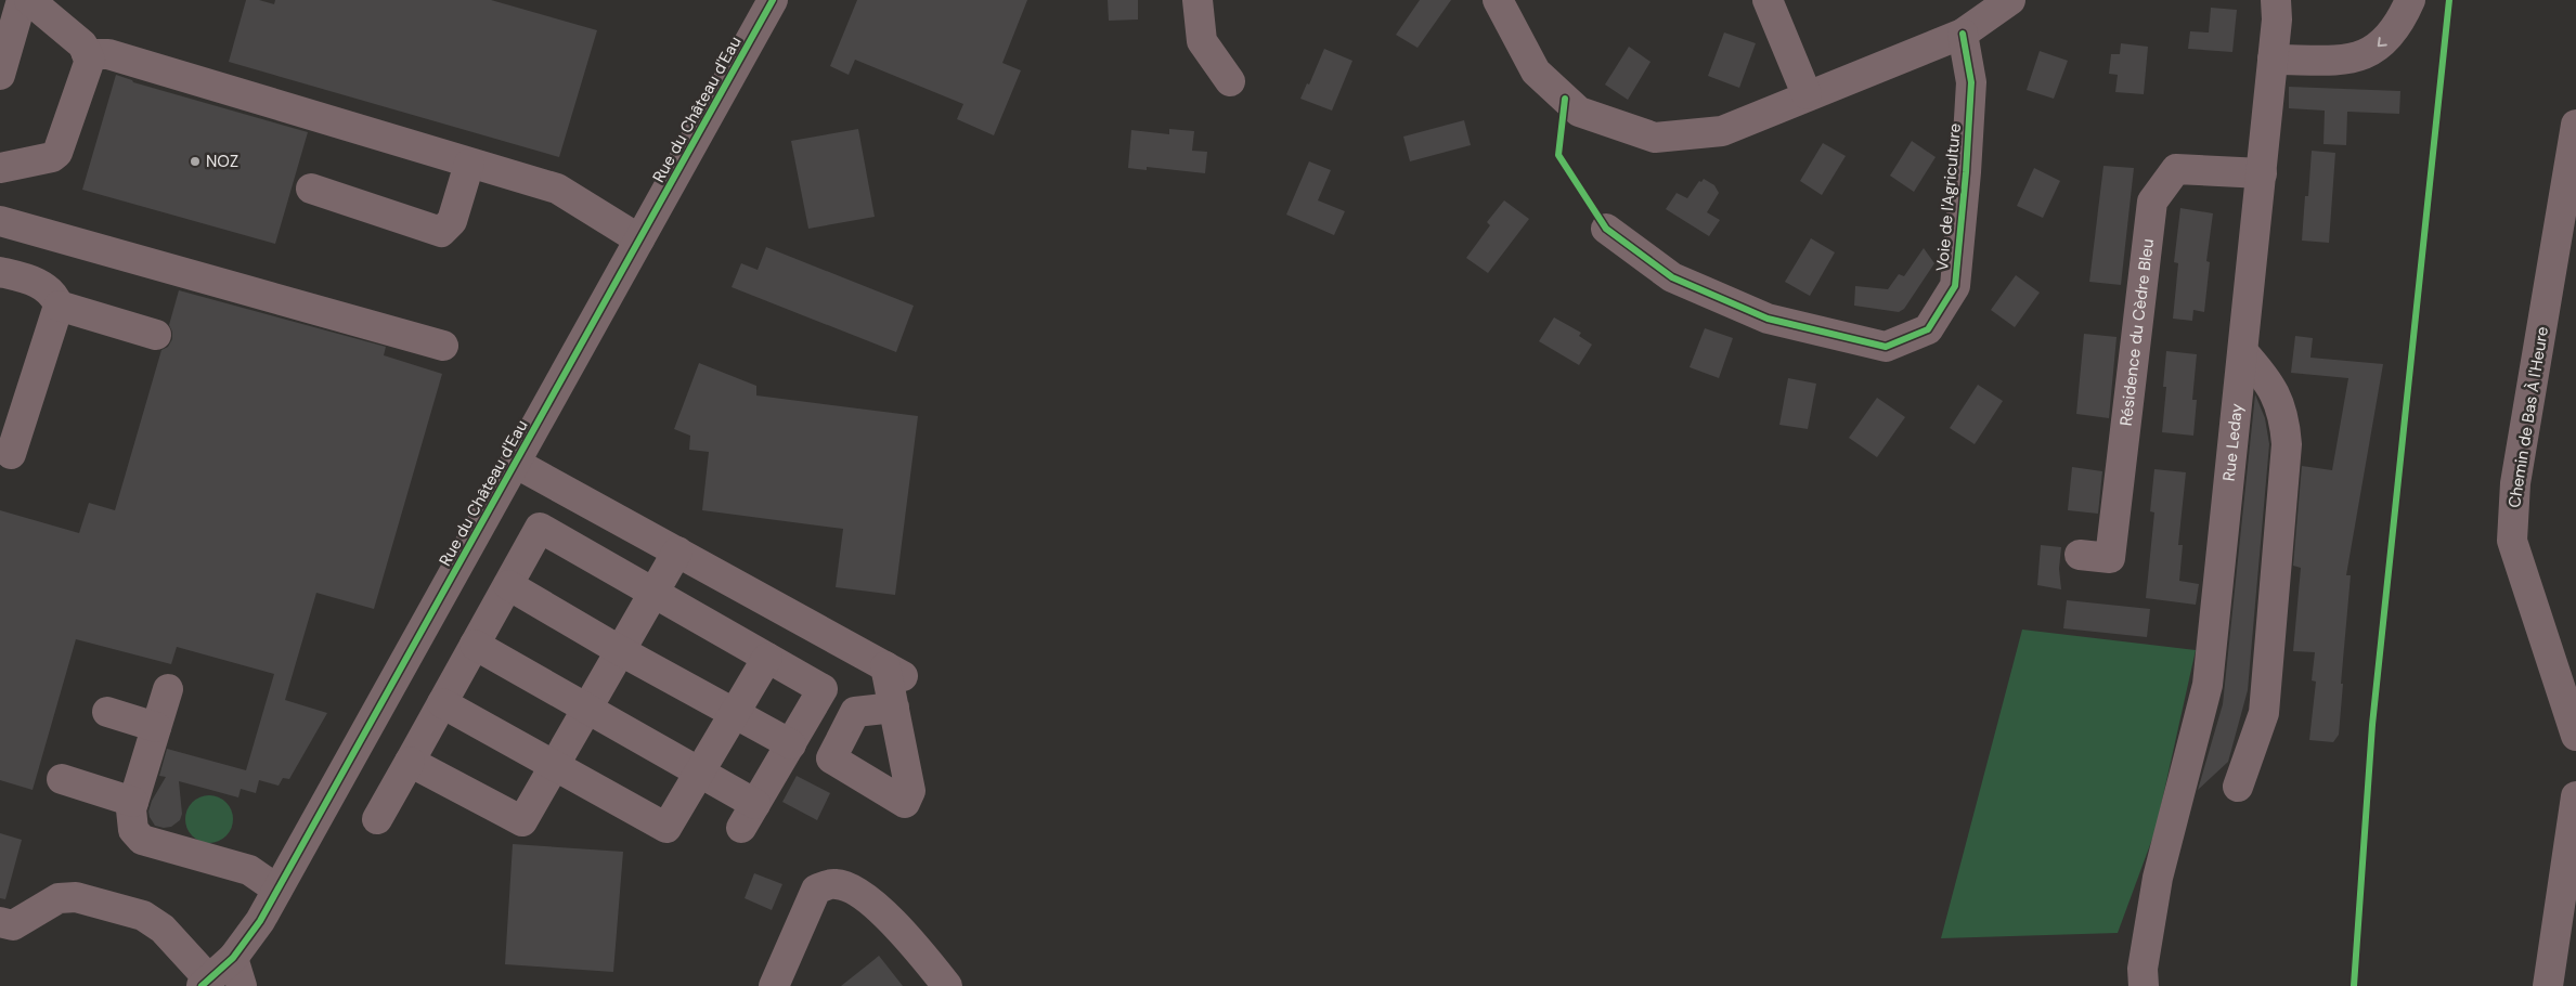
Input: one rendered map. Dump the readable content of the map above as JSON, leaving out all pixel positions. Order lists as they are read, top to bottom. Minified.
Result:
{"streets":{"street":["Rue du Château d'Eau","Voie de l'Agriculture","Résidence du Cèdre Bleu","Chemin de Bas À l'Heure","Rue Leday"]},"crossings":[["Résidence du Cèdre Bleu","Rue Leday"]],"places":["NOZ"]}
